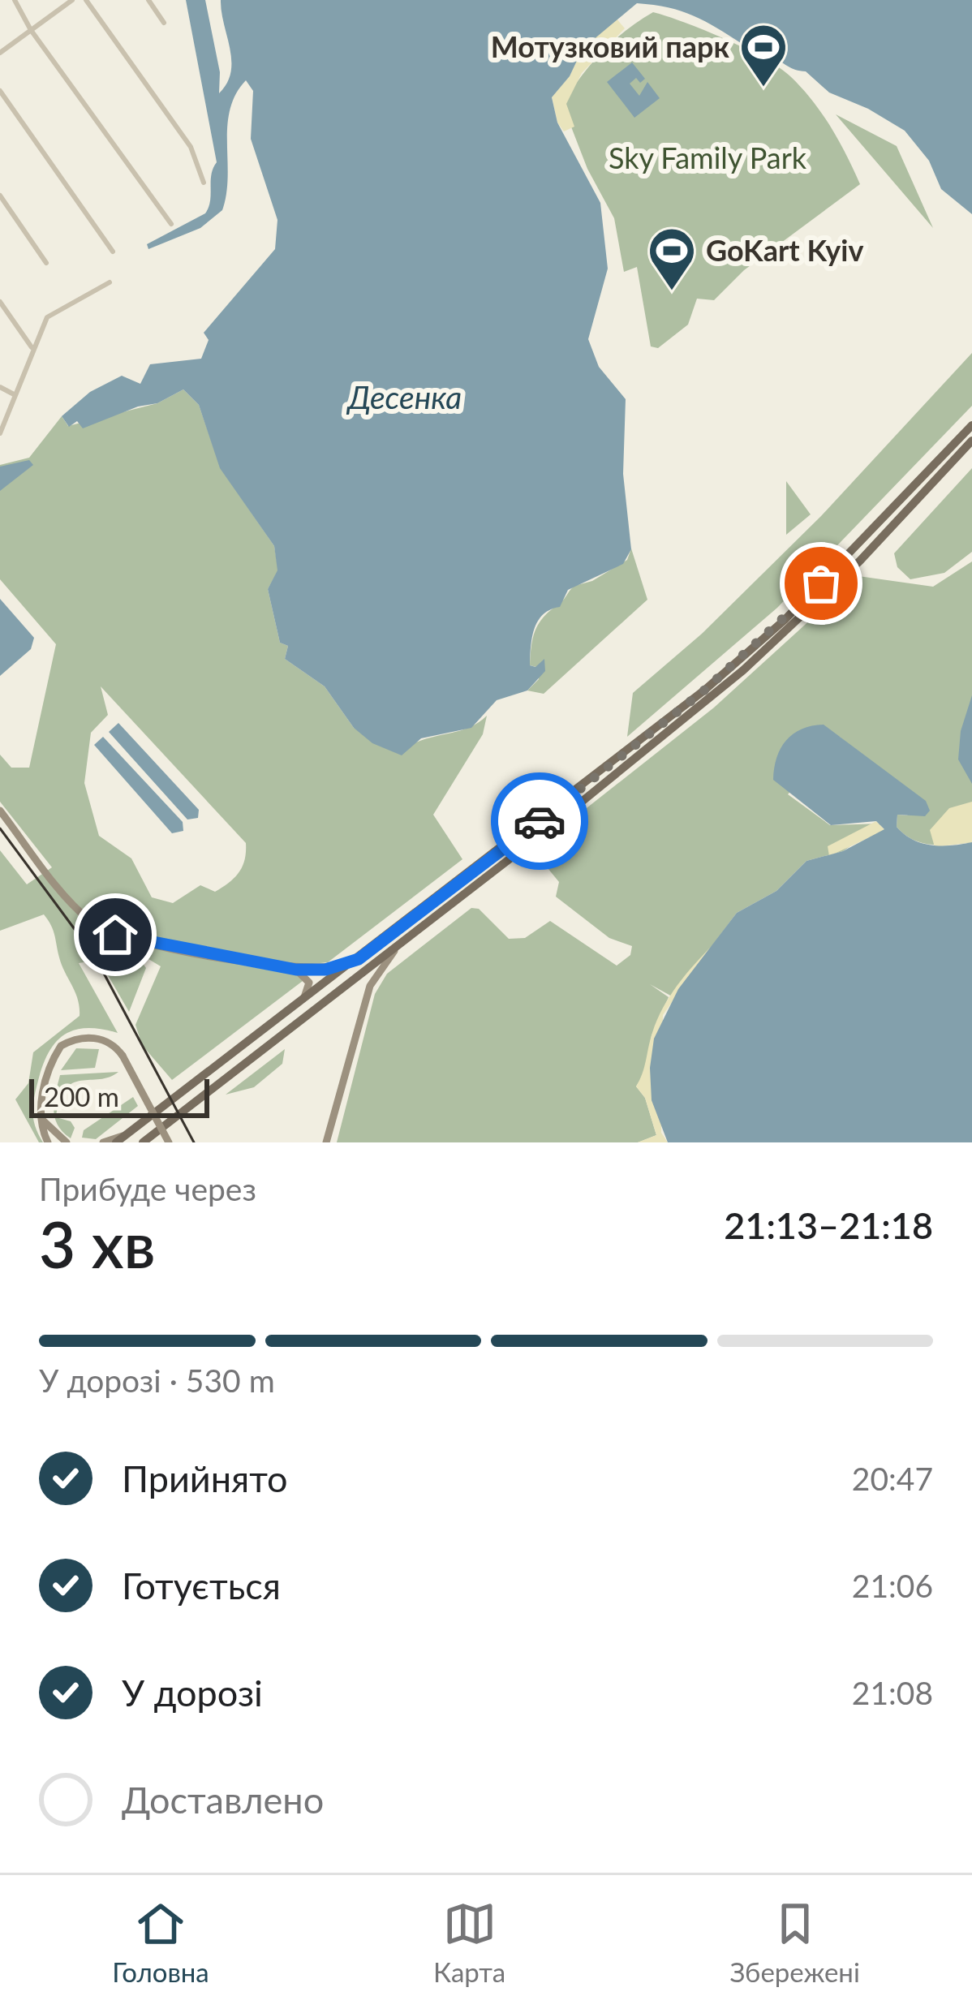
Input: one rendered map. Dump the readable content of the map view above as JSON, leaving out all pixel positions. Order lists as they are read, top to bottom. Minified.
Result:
{"water":["Десенка"],"parks":["Sky Family Park"],"places":{"sports":["Мотузковий парк","GoKart Kyiv"]},"scale_bar":"200 m","page":{"scale":"200 m","heading":["3 хв","Прибуде через","21:13–21:18"],"bar":"У дорозі · 530 m","list":[["Прийнято","20:47"],["Готується","21:06"],["У дорозі","21:08"],"Доставлено"],"tabs":["Головна","Карта","Збережені"]}}
